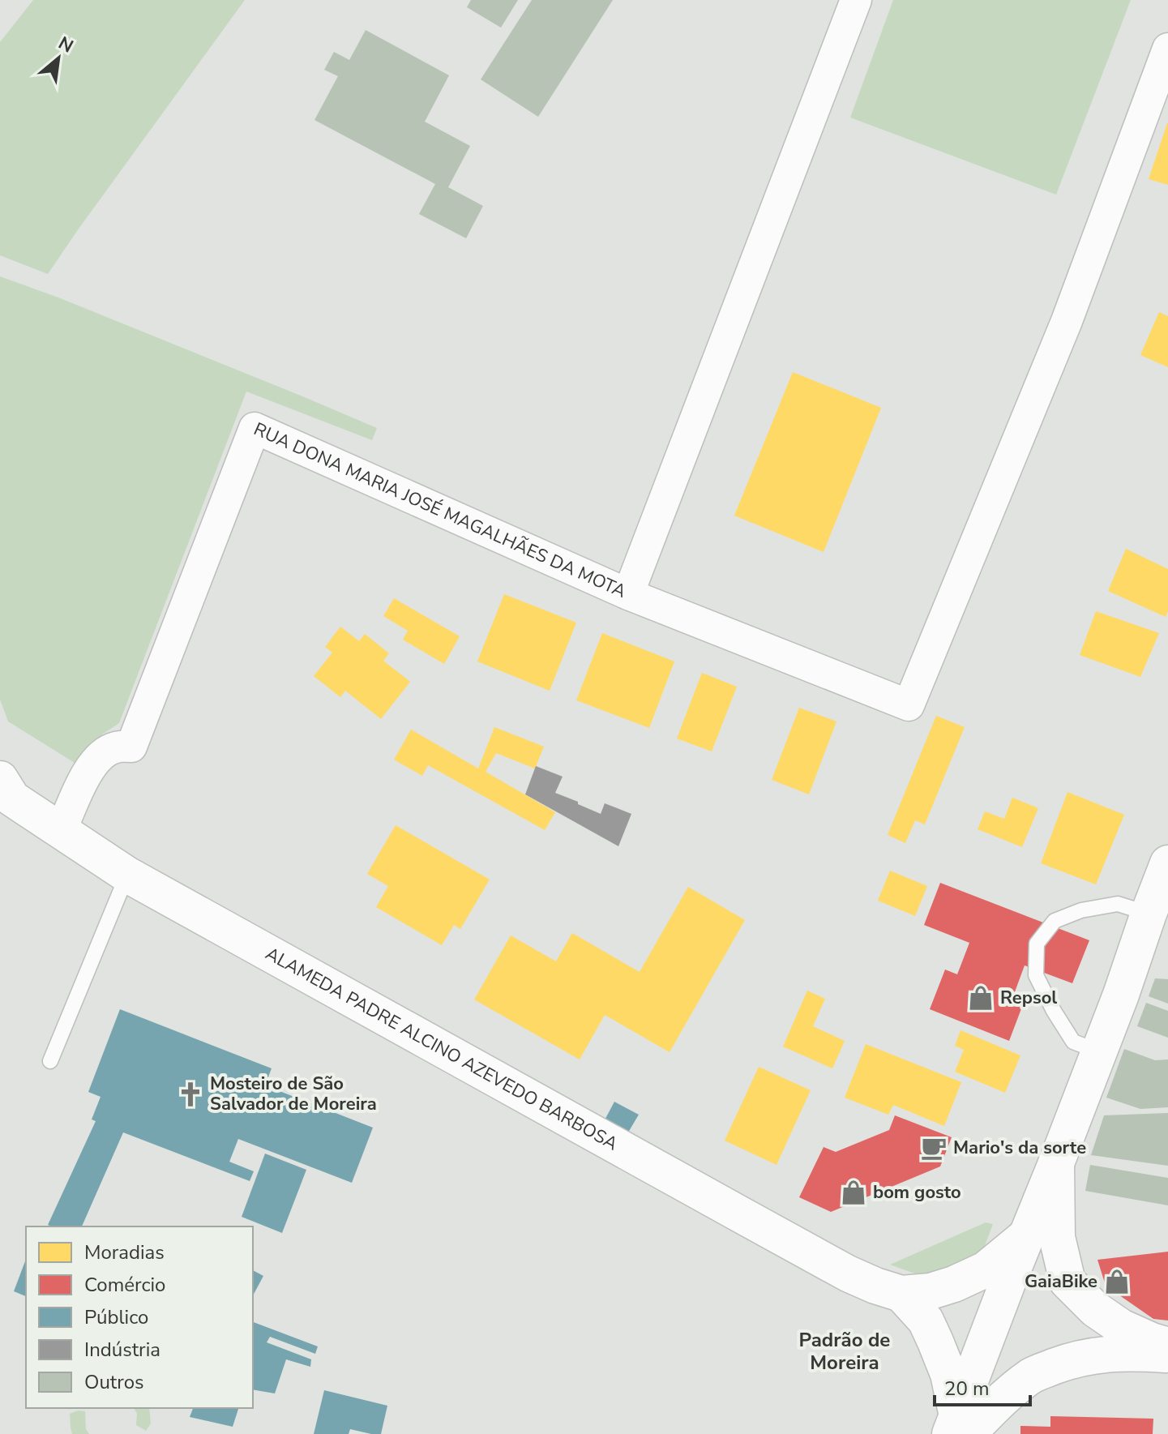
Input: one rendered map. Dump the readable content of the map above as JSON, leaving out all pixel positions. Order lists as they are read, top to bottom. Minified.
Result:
{"streets":{"main road":["ALAMEDA PADRE ALCINO AZEVEDO BARBOSA"],"street":["RUA DONA MARIA JOSÉ MAGALHÃES DA MOTA"]},"crossings":[["RUA DONA MARIA JOSÉ MAGALHÃES DA MOTA","ALAMEDA PADRE ALCINO AZEVEDO BARBOSA"]],"districts":["Padrão de Moreira"],"places":{"shop":["Repsol","bom gosto","GaiaBike"],"church":["Mosteiro de São Salvador de Moreira"],"cafe":["Mario's da sorte"]},"legend":["Moradias","Comércio","Público","Indústria","Outros"],"scale_bar":"20 m","north":"top right"}
